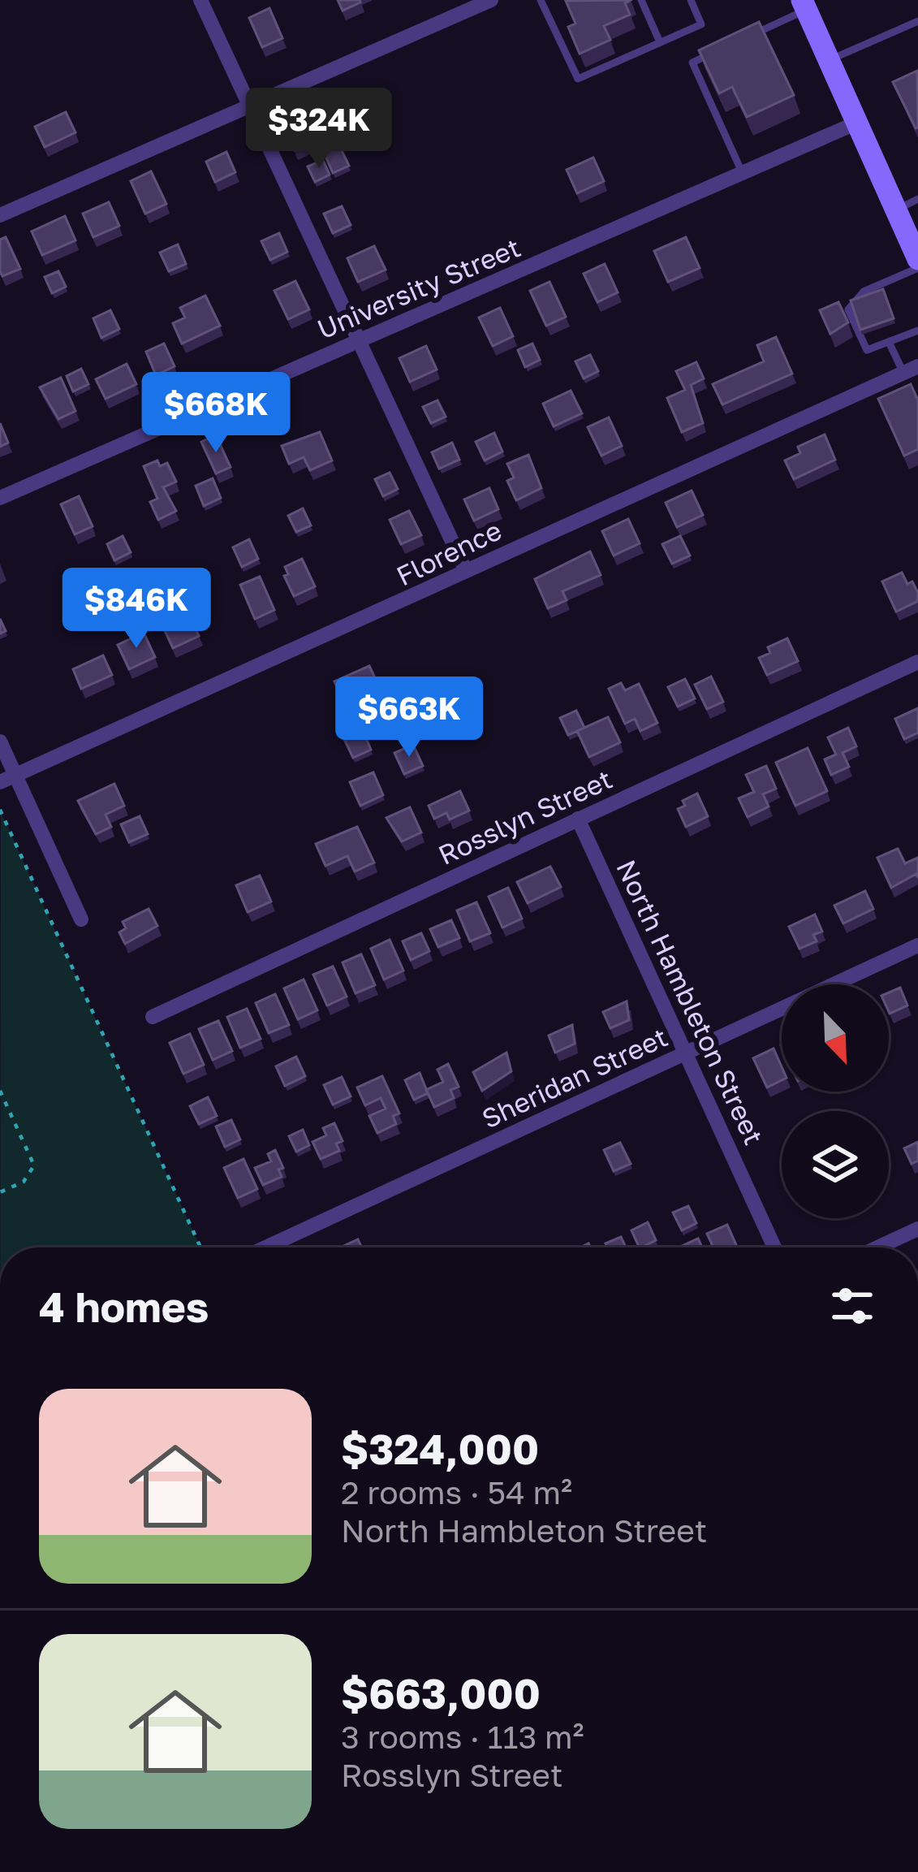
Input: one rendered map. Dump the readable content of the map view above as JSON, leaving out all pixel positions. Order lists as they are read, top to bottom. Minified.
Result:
{"streets":{"street":["University Street","Florence","Rosslyn Street","North Hambleton Street","Sheridan Street"]},"crossings":[["Rosslyn Street","North Hambleton Street"],["North Hambleton Street","Sheridan Street"]],"north":"bottom right","page":{"price":["$324K","$668K","$846K","$663K"],"heading":"4 homes","list":[{"name":"$324,000","note":"2 rooms · 54 m² · North Hambleton Street"},{"name":"$663,000","note":"3 rooms · 113 m² · Rosslyn Street"}]}}
